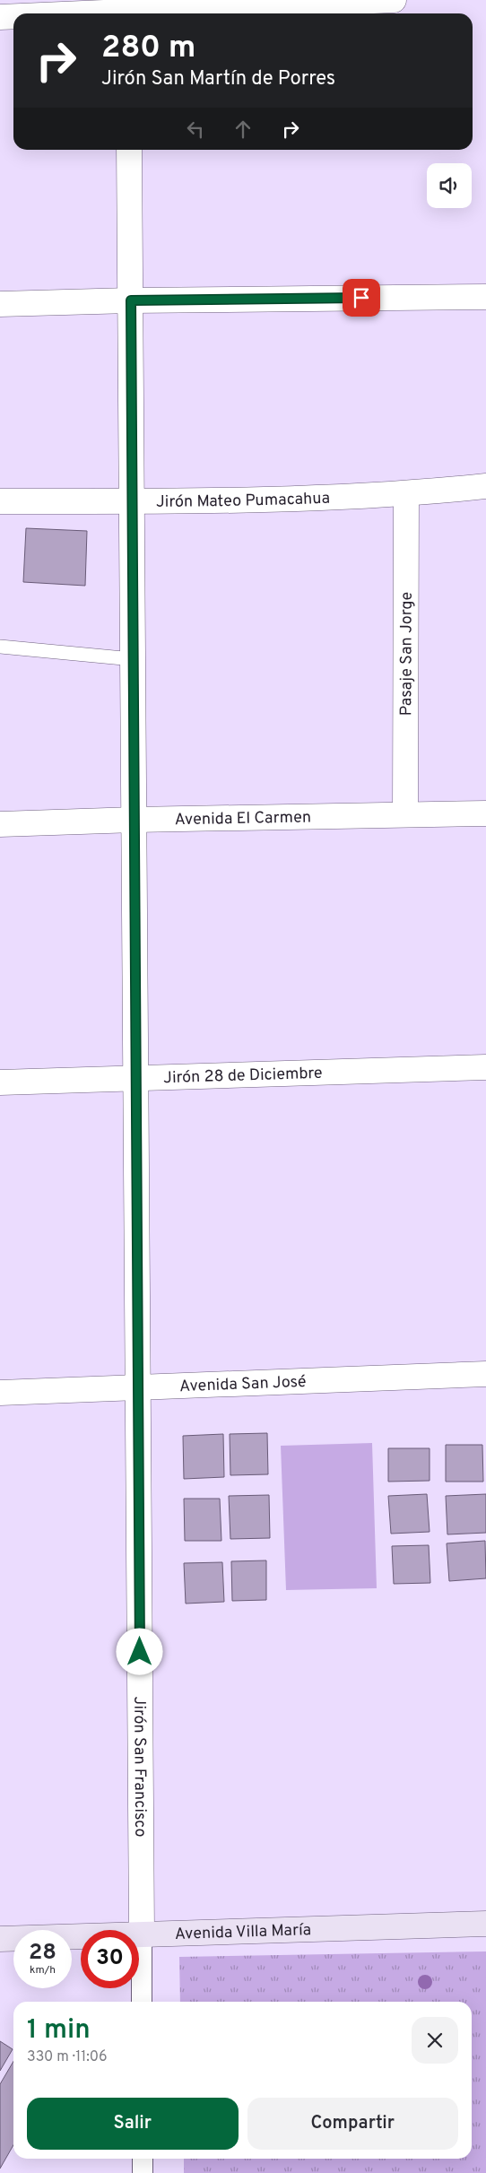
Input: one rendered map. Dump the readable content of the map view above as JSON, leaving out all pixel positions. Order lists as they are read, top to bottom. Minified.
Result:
{"streets":{"main road":["Avenida Villa María"],"street":["Jirón Mateo Pumacahua","Pasaje San Jorge","Avenida El Carmen","Jirón 28 de Diciembre","Avenida San José","Jirón San Francisco"]},"crossings":[["Jirón Mateo Pumacahua","Pasaje San Jorge"],["Jirón Mateo Pumacahua","Jirón San Francisco"],["Pasaje San Jorge","Avenida El Carmen"],["Avenida El Carmen","Jirón San Francisco"],["Jirón 28 de Diciembre","Jirón San Francisco"],["Avenida San José","Jirón San Francisco"],["Jirón San Francisco","Avenida Villa María"]],"page":{"turn":["280 m","Jirón San Martín de Porres"],"speed":"28 km/h","limit":"30","heading":["1 min","330 m · 11:06"],"buttons":["Salir","Compartir"]}}
